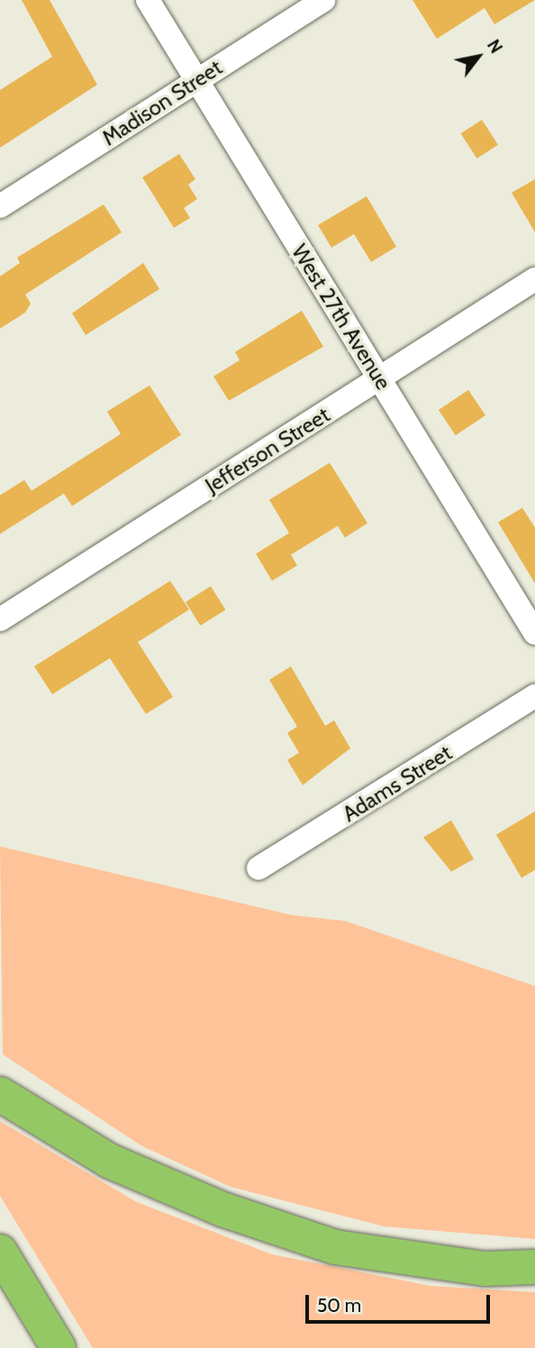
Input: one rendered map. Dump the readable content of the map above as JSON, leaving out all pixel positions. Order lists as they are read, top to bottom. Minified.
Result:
{"streets":{"street":["Madison Street","West 27th Avenue","Jefferson Street","Adams Street"]},"crossings":[["Madison Street","West 27th Avenue"],["West 27th Avenue","Jefferson Street"]],"scale_bar":"50 m","north":"top right"}
